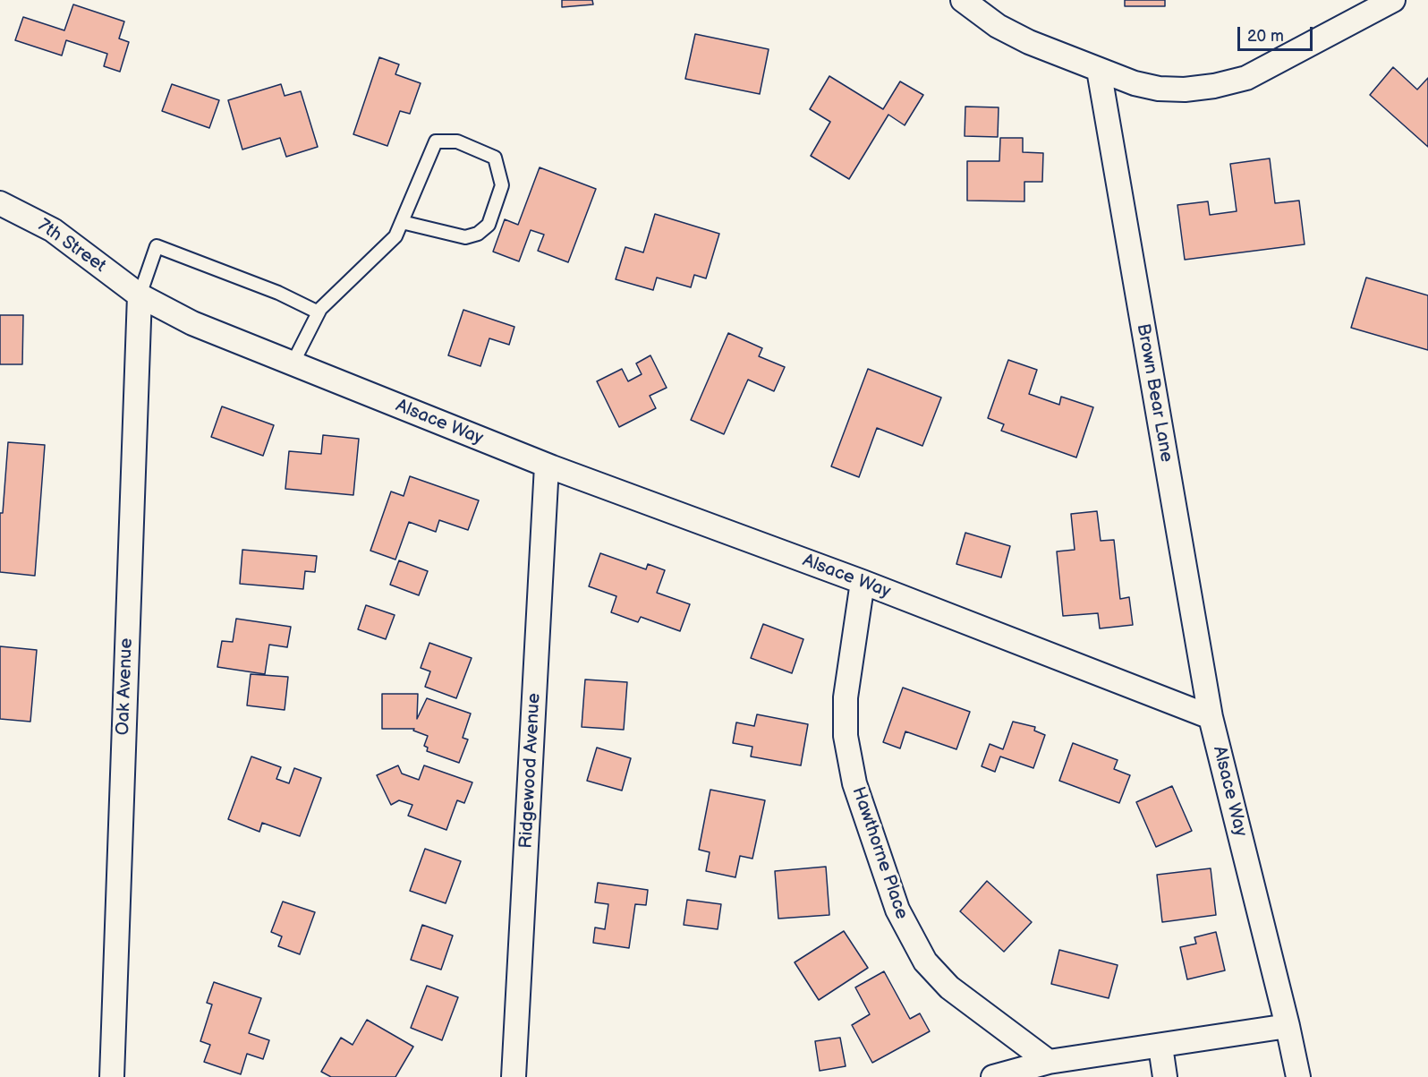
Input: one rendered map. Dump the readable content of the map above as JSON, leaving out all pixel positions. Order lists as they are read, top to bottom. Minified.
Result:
{"streets":{"street":["7th Street","Brown Bear Lane","Alsace Way","Oak Avenue","Ridgewood Avenue","Hawthorne Place"]},"crossings":[["7th Street","Alsace Way"],["7th Street","Oak Avenue"],["Brown Bear Lane","Alsace Way"],["Alsace Way","Oak Avenue"],["Alsace Way","Ridgewood Avenue"],["Alsace Way","Hawthorne Place"]],"scale_bar":"20 m"}
